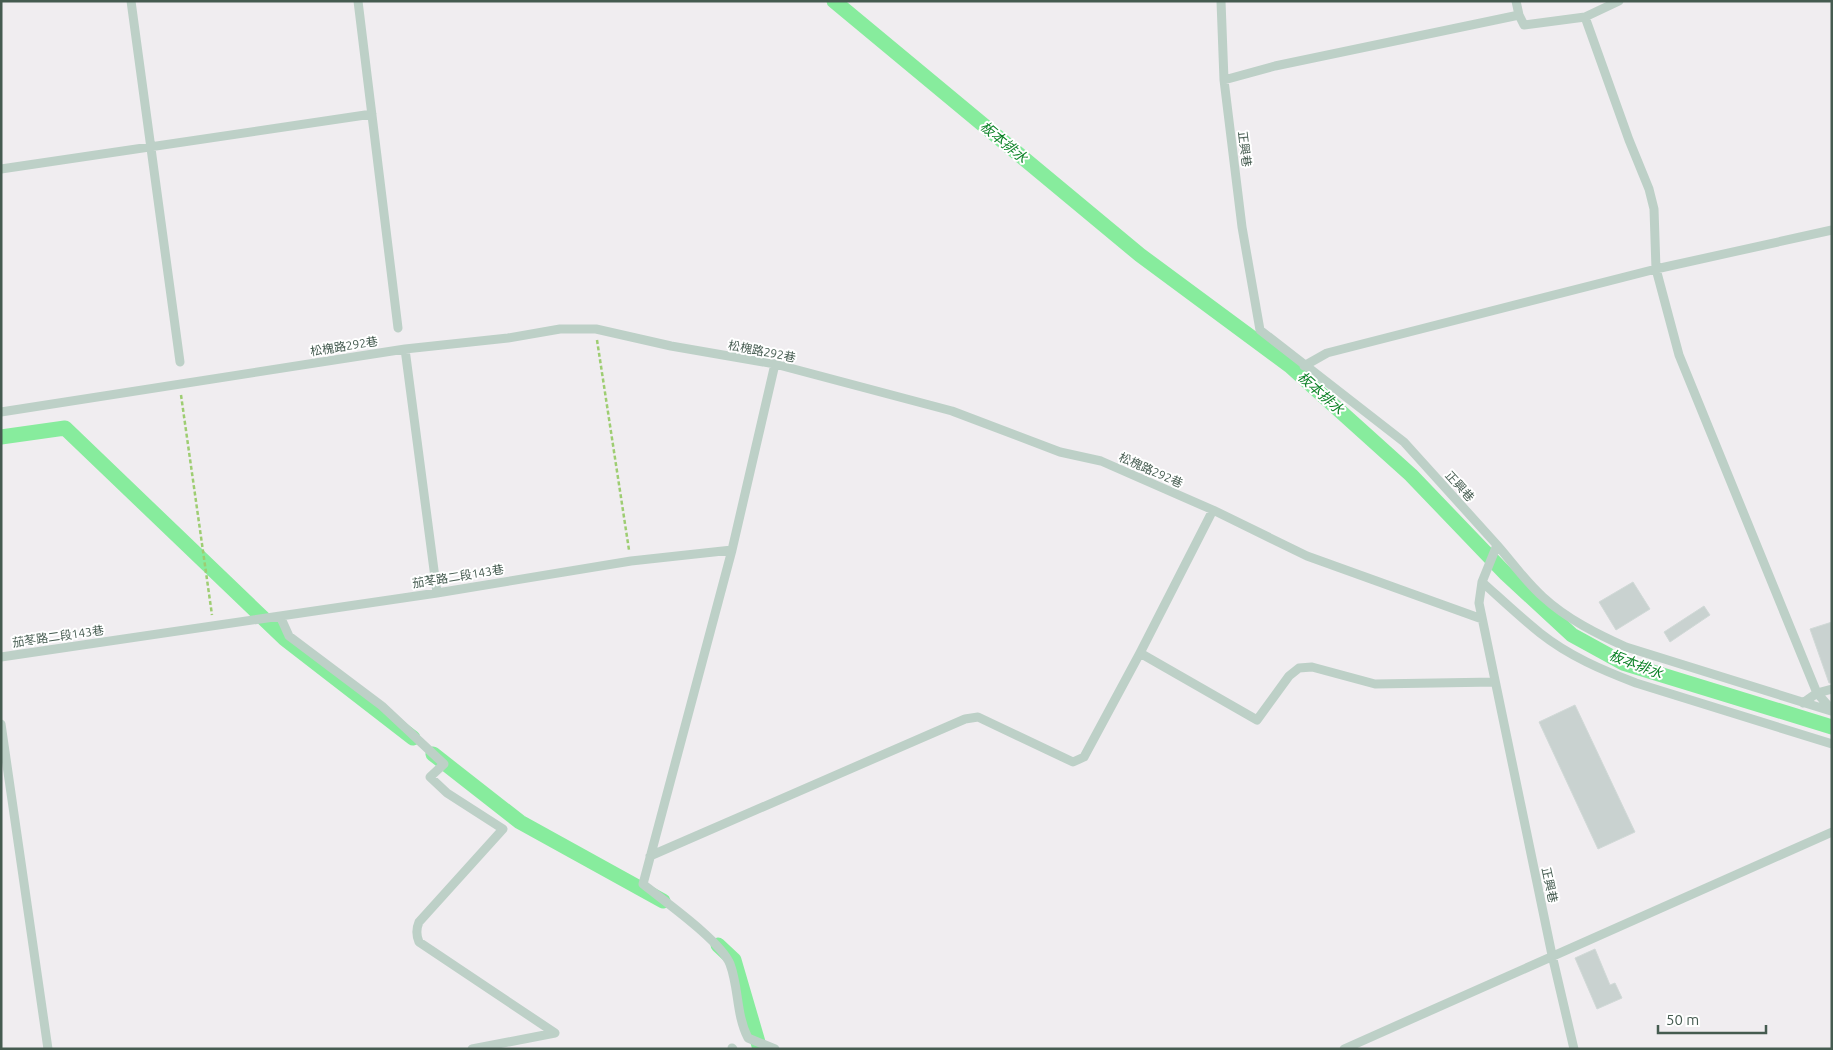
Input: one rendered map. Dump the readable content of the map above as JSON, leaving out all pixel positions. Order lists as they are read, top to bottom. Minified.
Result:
{"streets":{"lane":["正興巷","松槐路292巷","茄苳路二段143巷"]},"crossings":[["正興巷","松槐路292巷"]],"water":["板本排水"],"scale_bar":"50 m"}
